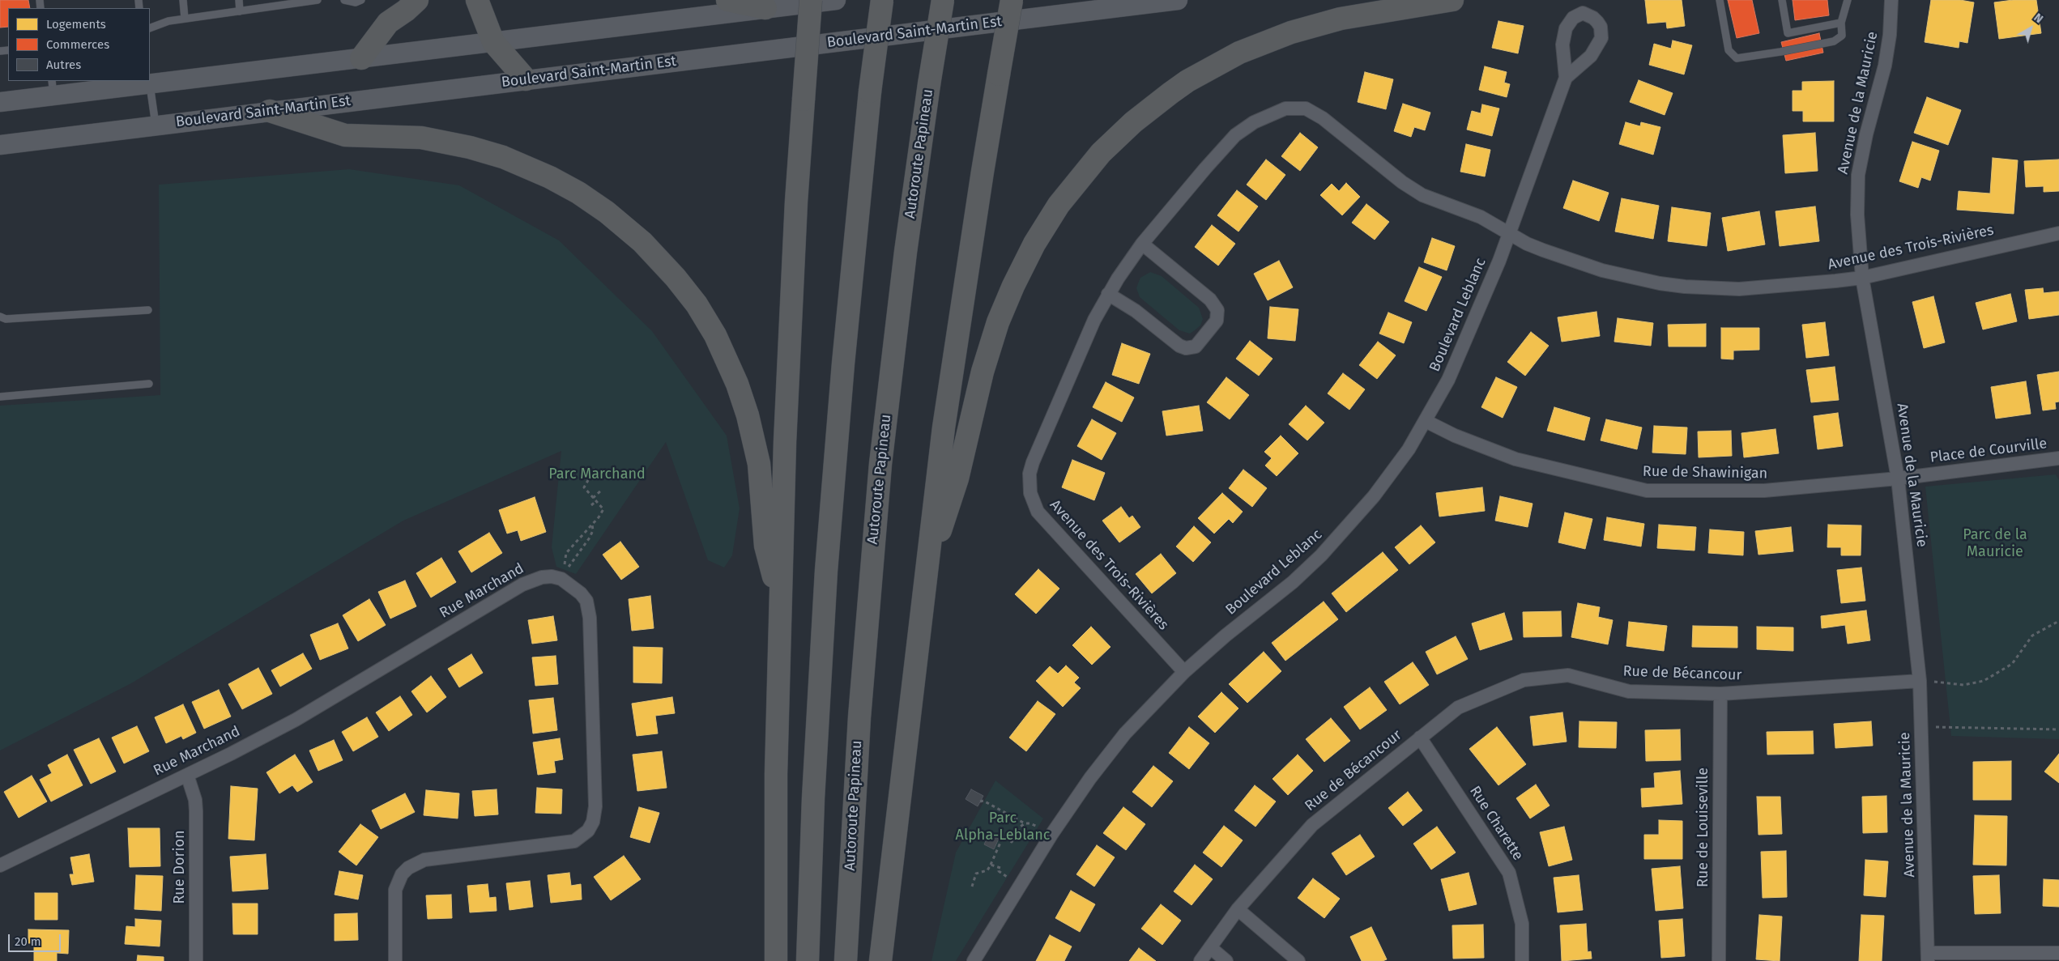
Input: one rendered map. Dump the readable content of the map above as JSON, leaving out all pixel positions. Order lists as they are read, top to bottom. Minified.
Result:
{"streets":{"highway":["Autoroute Papineau"],"main road":["Boulevard Saint-Martin Est"],"street":["Avenue de la Mauricie","Avenue des Trois-Rivières","Boulevard Leblanc","Place de Courville","Rue de Shawinigan","Rue Marchand","Rue de Bécancour","Rue Charette","Rue de Louiseville","Rue Dorion"]},"crossings":[["Avenue de la Mauricie","Avenue des Trois-Rivières"],["Avenue de la Mauricie","Place de Courville"],["Avenue de la Mauricie","Rue de Shawinigan"],["Avenue de la Mauricie","Rue de Bécancour"],["Avenue des Trois-Rivières","Boulevard Leblanc"],["Boulevard Leblanc","Rue de Shawinigan"],["Place de Courville","Rue de Shawinigan"],["Rue Marchand","Rue Dorion"],["Rue de Bécancour","Rue Charette"],["Rue de Bécancour","Rue de Louiseville"]],"parks":["Parc Marchand","Parc de la Mauricie","Parc Alpha-Leblanc"],"legend":["Logements","Commerces","Autres"],"scale_bar":"20 m","north":"top right"}
